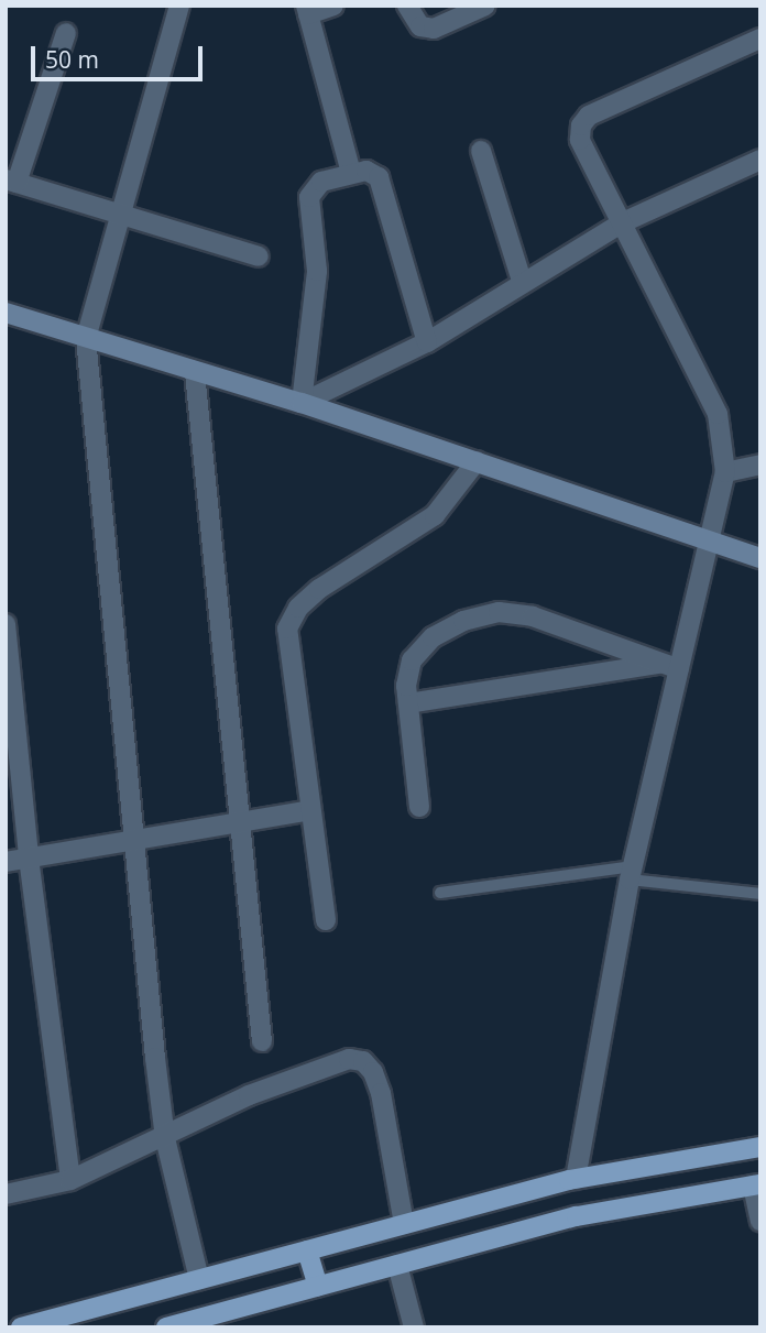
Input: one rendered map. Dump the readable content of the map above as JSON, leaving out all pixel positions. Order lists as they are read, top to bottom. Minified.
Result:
{"scale_bar":"50 m"}
